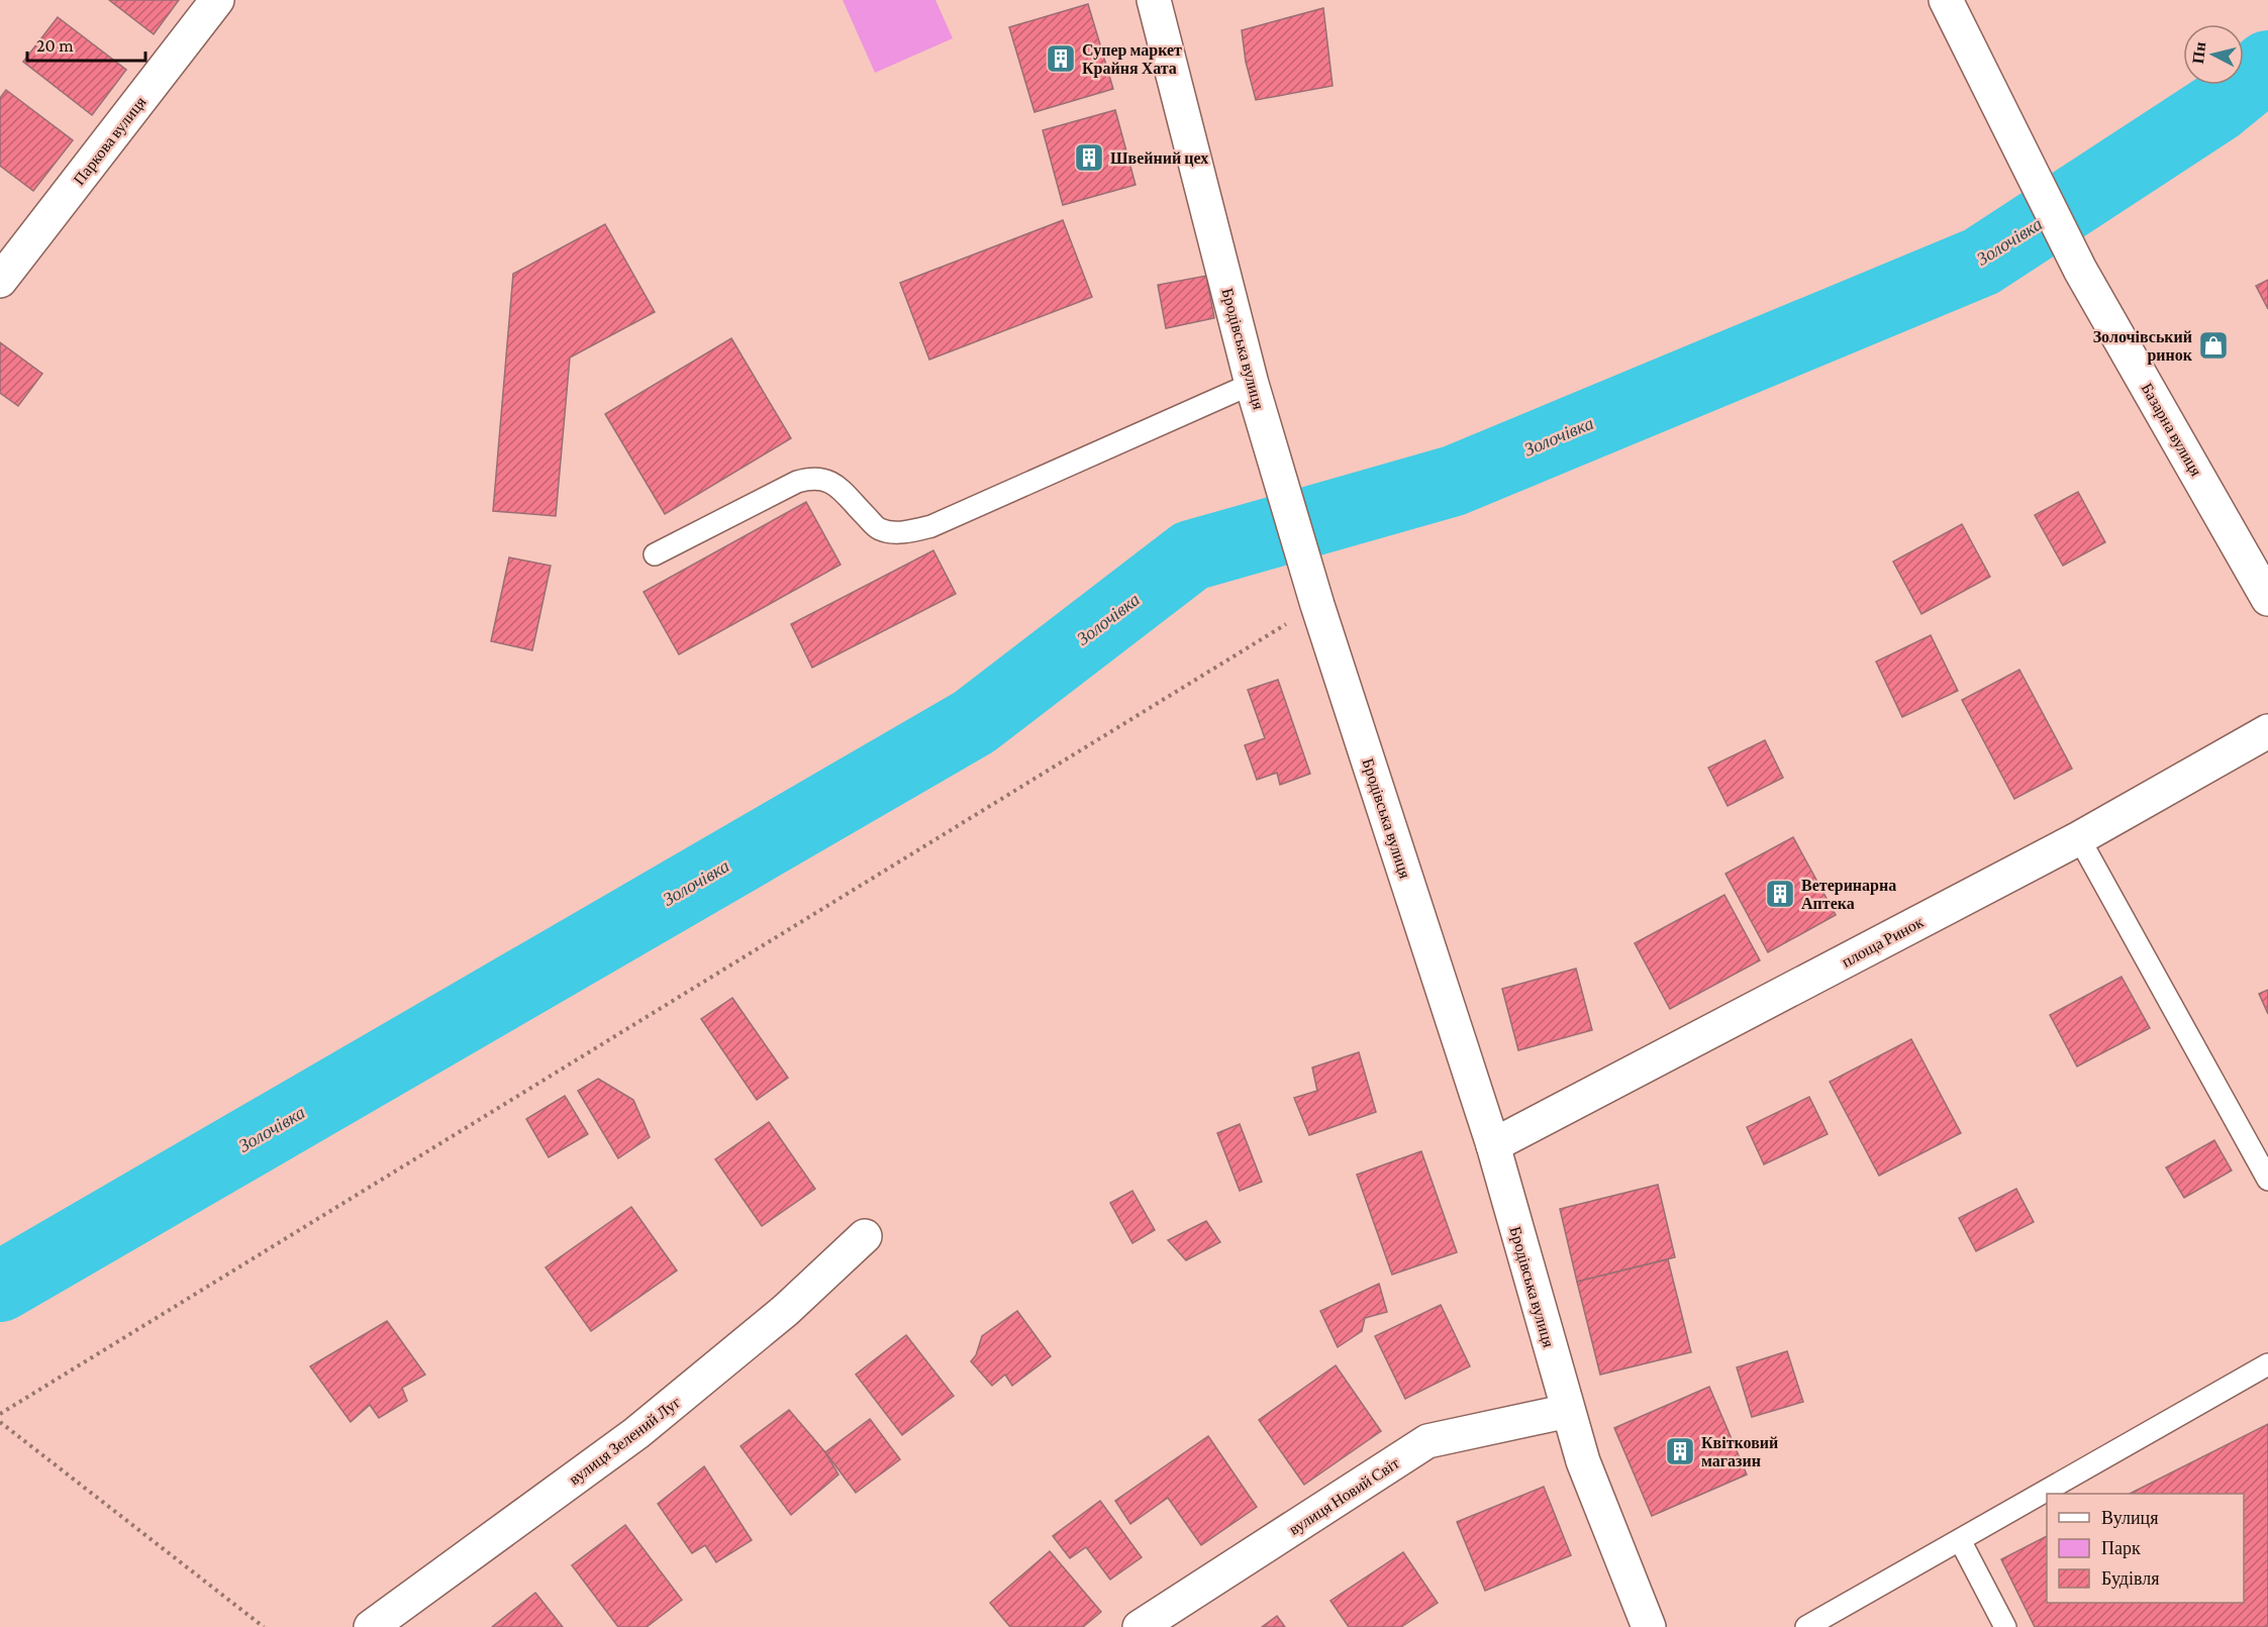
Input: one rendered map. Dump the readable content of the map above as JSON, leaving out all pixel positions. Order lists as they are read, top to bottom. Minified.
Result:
{"streets":{"street":["Паркова вулиця","Бродівська вулиця","Базарна вулиця","площа Ринок","вулиця Зелений Луг","вулиця Новий Світ"]},"crossings":[["Бродівська вулиця","площа Ринок"],["Бродівська вулиця","вулиця Новий Світ"]],"water":["Золочівка"],"places":{"building":["Супер маркет Крайня Хата","Швейний цех","Ветеринарна Аптека","Квітковий магазин"],"shop":["Золочівський ринок"]},"legend":["Вулиця","Парк","Будівля"],"scale_bar":"20 m","north":"left"}
